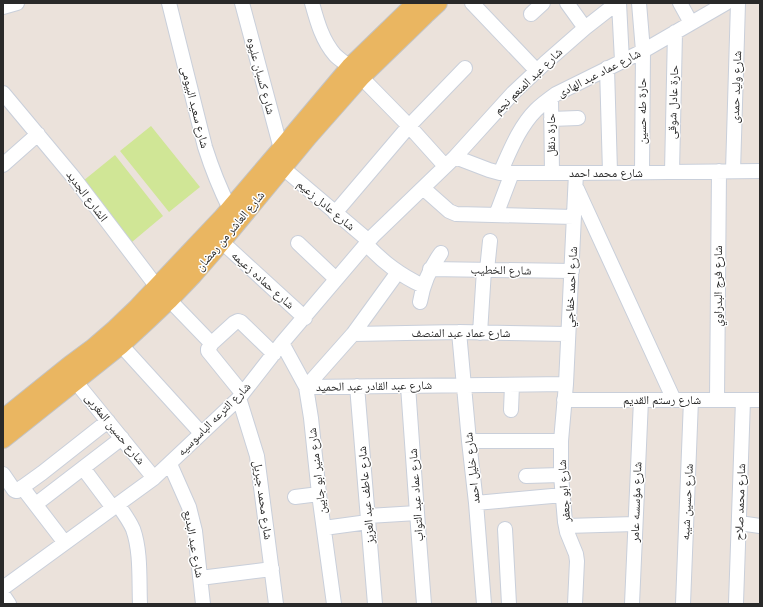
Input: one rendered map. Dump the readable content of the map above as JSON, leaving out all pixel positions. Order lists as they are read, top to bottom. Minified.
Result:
{"streets":{"main road":["شارع العاشر من رمضان"],"street":["شارع عماد عبد الهادى","شارع كسبان عليوه","شارع عبد المنعم نجم","شارع وليد حمدى","حارة عادل شوقى","شارع سعيد البيومى","حارة طه حسين","حارة دنقل","شارع محمد احمد","الشارع الجديد","شارع عادل زعيم","شارع الخطيب","شارع حماده زعيمه","شارع فرج البدراوي","شارع احمد خفاجي","شارع عماد عبد المنصف","شارع عبد القادر عبد الحميد","شارع رستم القديم","شارع الترعه الباسوسيه","شارع حسين المغربى","شارع خليل احمد","شارع منير ابو جابين","شارع ابو جعفر","شارع عاطف عبد العزيز","شارع عماد عبد التواب","شارع محمد جبريل","شارع مؤسسه عامر","شارع حسين شيبه","شارع محمد صلاح","شارع عبد البديع"]},"crossings":[["شارع عماد عبد الهادى","حارة عادل شوقى"],["شارع عماد عبد الهادى","حارة طه حسين"],["شارع عماد عبد الهادى","حارة دنقل"],["شارع عماد عبد الهادى","شارع محمد احمد"],["شارع كسبان عليوه","شارع العاشر من رمضان"],["شارع عبد المنعم نجم","شارع محمد احمد"],["شارع عبد المنعم نجم","شارع الترعه الباسوسيه"],["شارع وليد حمدى","شارع محمد احمد"],["حارة عادل شوقى","شارع محمد احمد"],["شارع سعيد البيومى","شارع العاشر من رمضان"],["حارة طه حسين","شارع محمد احمد"],["حارة دنقل","شارع محمد احمد"],["شارع محمد احمد","شارع العاشر من رمضان"],["شارع محمد احمد","شارع فرج البدراوي"],["شارع محمد احمد","شارع احمد خفاجي"],["شارع محمد احمد","شارع الترعه الباسوسيه"],["الشارع الجديد","شارع العاشر من رمضان"],["الشارع الجديد","شارع منير ابو جابين"],["شارع عادل زعيم","شارع العاشر من رمضان"],["شارع عادل زعيم","شارع عبد القادر عبد الحميد"],["شارع عادل زعيم","شارع الترعه الباسوسيه"],["شارع العاشر من رمضان","شارع حماده زعيمه"],["شارع العاشر من رمضان","شارع حسين المغربى"],["شارع الخطيب","شارع احمد خفاجي"],["شارع حماده زعيمه","شارع الترعه الباسوسيه"],["شارع فرج البدراوي","شارع رستم القديم"],["شارع احمد خفاجي","شارع عماد عبد المنصف"],["شارع احمد خفاجي","شارع عبد القادر عبد الحميد"],["شارع احمد خفاجي","شارع رستم القديم"],["شارع احمد خفاجي","شارع ابو جعفر"],["شارع عماد عبد المنصف","شارع عبد القادر عبد الحميد"],["شارع عماد عبد المنصف","شارع خليل احمد"],["شارع عبد القادر عبد الحميد","شارع خليل احمد"],["شارع عبد القادر عبد الحميد","شارع منير ابو جابين"],["شارع عبد القادر عبد الحميد","شارع عاطف عبد العزيز"],["شارع عبد القادر عبد الحميد","شارع عماد عبد التواب"],["شارع رستم القديم","شارع ابو جعفر"],["شارع رستم القديم","شارع مؤسسه عامر"],["شارع رستم القديم","شارع حسين شيبه"],["شارع رستم القديم","شارع محمد صلاح"],["شارع الترعه الباسوسيه","شارع حسين المغربى"],["شارع الترعه الباسوسيه","شارع منير ابو جابين"],["شارع الترعه الباسوسيه","شارع محمد جبريل"],["شارع الترعه الباسوسيه","شارع عبد البديع"]]}
